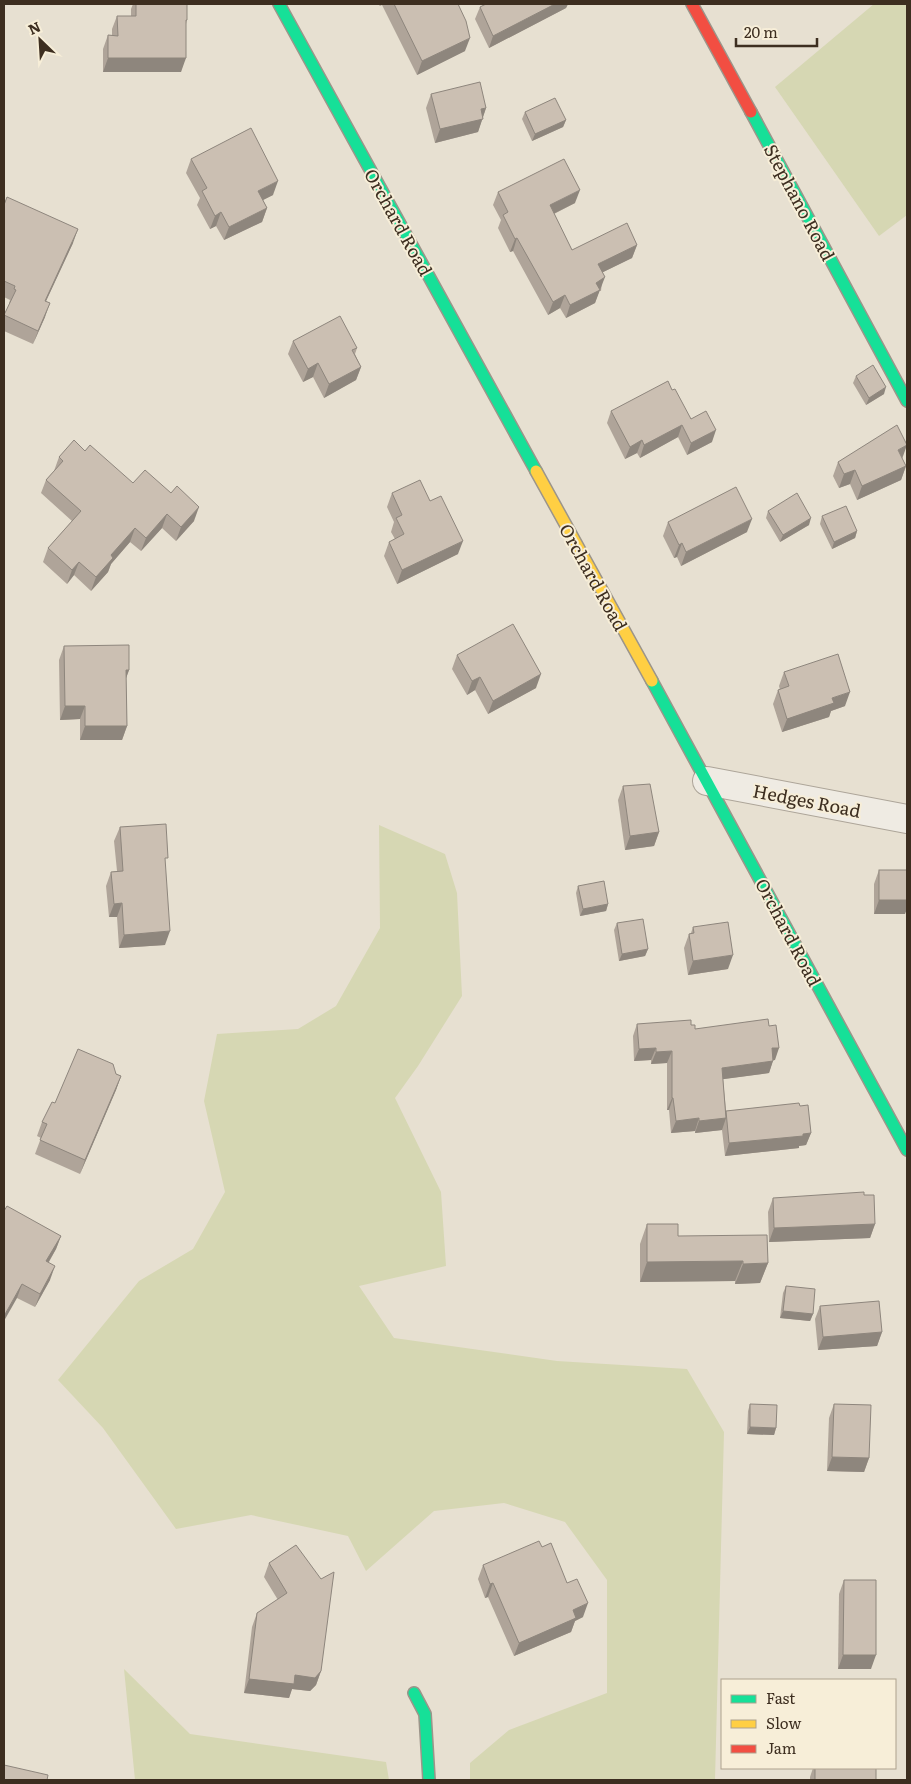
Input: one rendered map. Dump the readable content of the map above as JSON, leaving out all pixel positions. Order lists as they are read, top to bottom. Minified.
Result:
{"streets":{"street":["Stephano Road","Orchard Road","Hedges Road"]},"crossings":[["Orchard Road","Hedges Road"]],"legend":["Fast","Slow","Jam"],"scale_bar":"20 m","north":"top left"}
